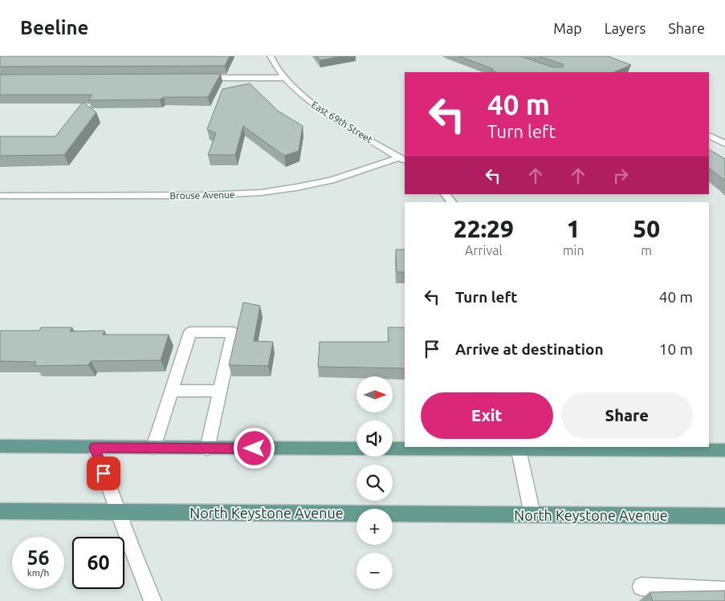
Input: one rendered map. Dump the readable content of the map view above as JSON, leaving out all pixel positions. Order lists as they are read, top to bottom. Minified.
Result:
{"streets":{"main road":["North Keystone Avenue"],"street":["East 69th Street","Brouse Avenue"]},"crossings":[["East 69th Street","Brouse Avenue"]],"north":"right","page":{"header":"Beeline","nav":["Map","Layers","Share"],"turn":["40 m","Turn left"],"eta":["22:29","Arrival","1","min","50","m"],"list":[{"name":"Turn left","value":"40 m"},{"name":"Arrive at destination","value":"10 m"}],"map_buttons":["+","−"],"buttons":["Exit","Share"],"speed":"56 km/h","limit":"60"}}
